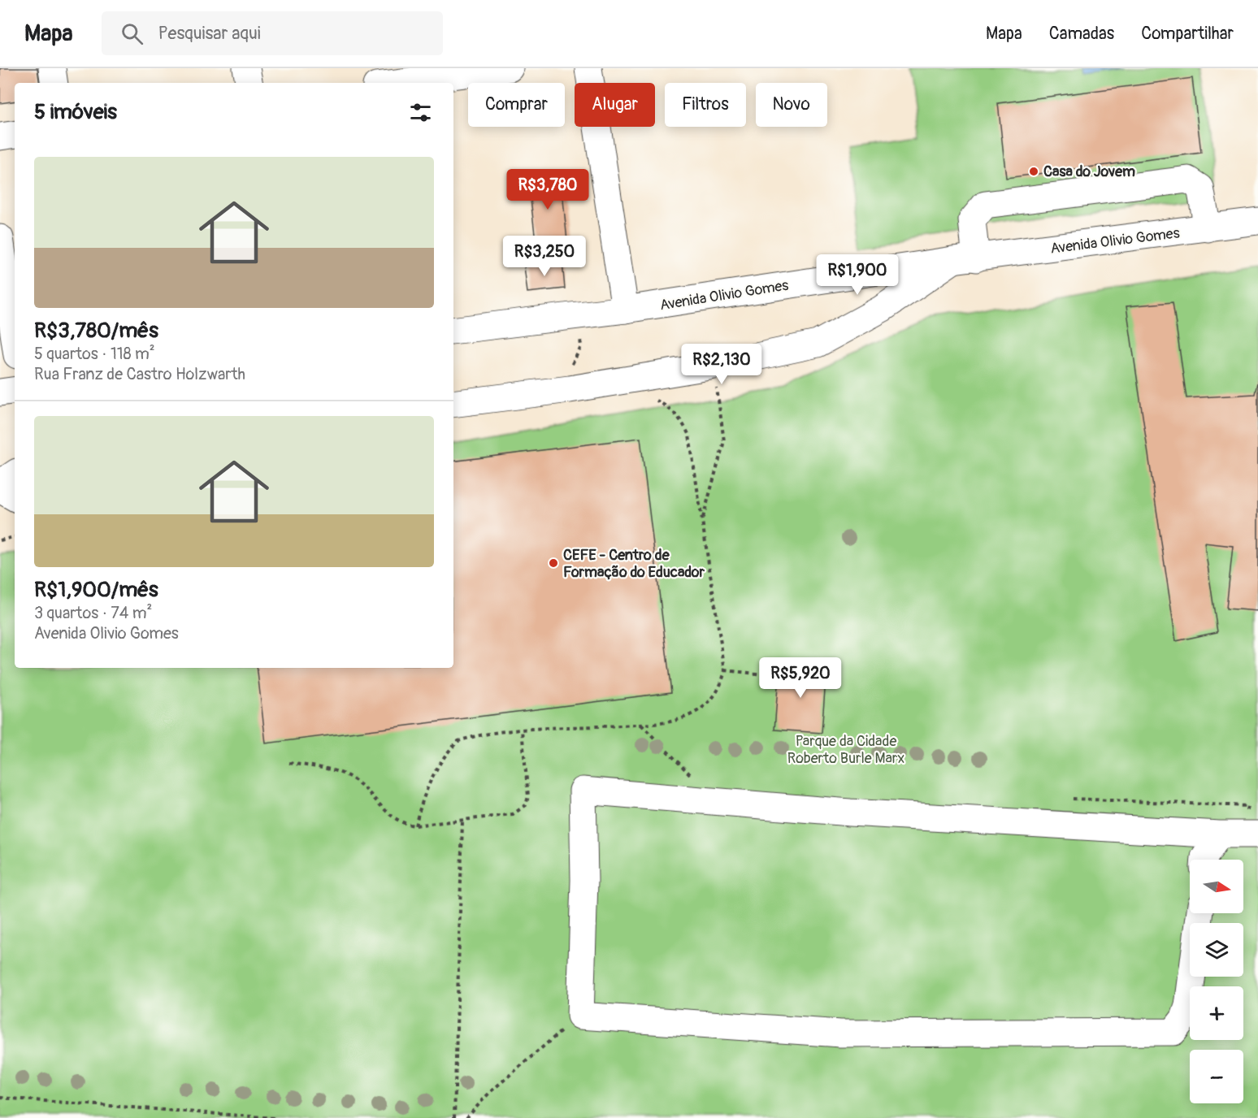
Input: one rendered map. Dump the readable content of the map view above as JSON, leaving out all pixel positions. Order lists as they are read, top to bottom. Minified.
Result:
{"streets":{"main road":["Avenida Olivio Gomes"]},"parks":["Parque da Cidade Roberto Burle Marx"],"places":["Casa do Jovem","CEFE - Centro de Formação do Educador"],"north":"right","page":{"header":"Mapa","search":"Pesquisar aqui","nav":["Mapa","Camadas","Compartilhar"],"chip":["Comprar","Alugar","Filtros","Novo"],"heading":"5 imóveis","list":[{"name":"R$3,780/mês","note":"5 quartos · 118 m² · Rua Franz de Castro Holzwarth"},{"name":"R$1,900/mês","note":"3 quartos · 74 m² · Avenida Olivio Gomes"}],"price":["R$3,780","R$3,250","R$1,900","R$2,130","R$5,920"],"map_buttons":["+","−"]}}
